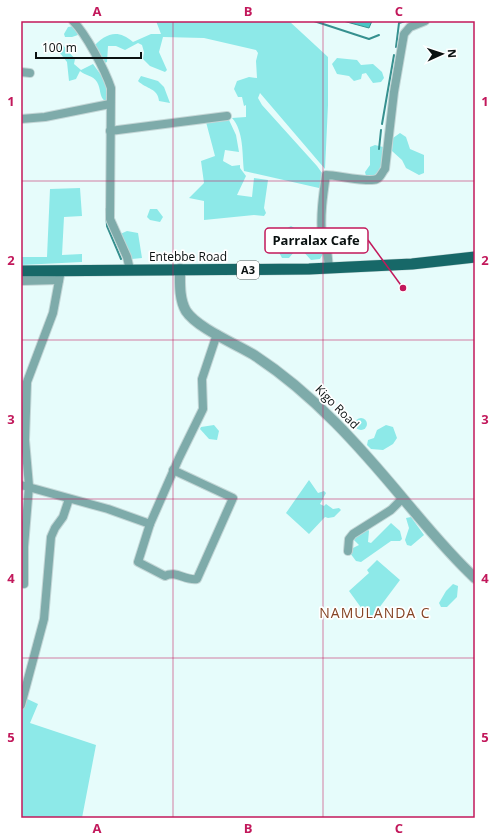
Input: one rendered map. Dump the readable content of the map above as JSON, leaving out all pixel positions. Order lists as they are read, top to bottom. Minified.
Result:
{"streets":{"main road":["Entebbe Road","A3"],"street":["Kigo Road"]},"crossings":[["Entebbe Road","Kigo Road"]],"districts":["NAMULANDA C"],"places":["Parralax Cafe"],"scale_bar":"100 m","north":"right","grid":{"columns":["A","B","C"],"rows":["1","2","3","4","5"]}}
